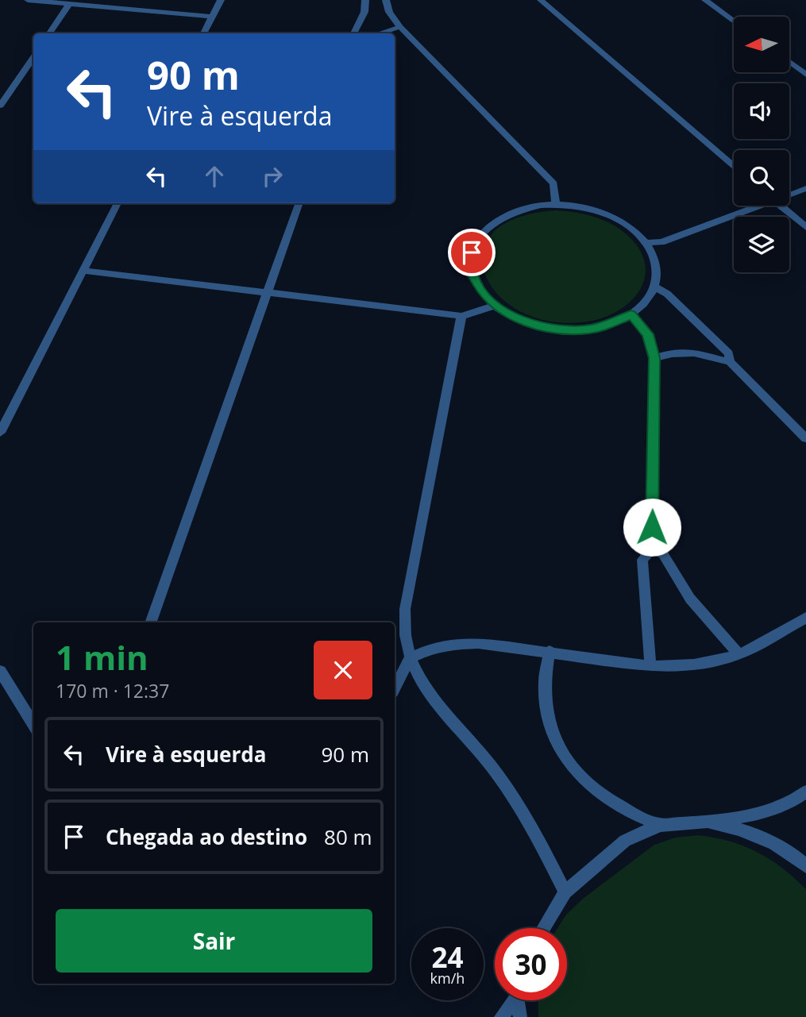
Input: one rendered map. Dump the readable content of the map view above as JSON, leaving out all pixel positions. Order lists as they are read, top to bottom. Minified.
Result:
{"north":"left","page":{"turn":["90 m","Vire à esquerda"],"heading":["1 min","170 m · 12:37"],"list":[{"name":"Vire à esquerda","value":"90 m"},{"name":"Chegada ao destino","value":"80 m"}],"buttons":"Sair","speed":"24 km/h","limit":"30"}}
